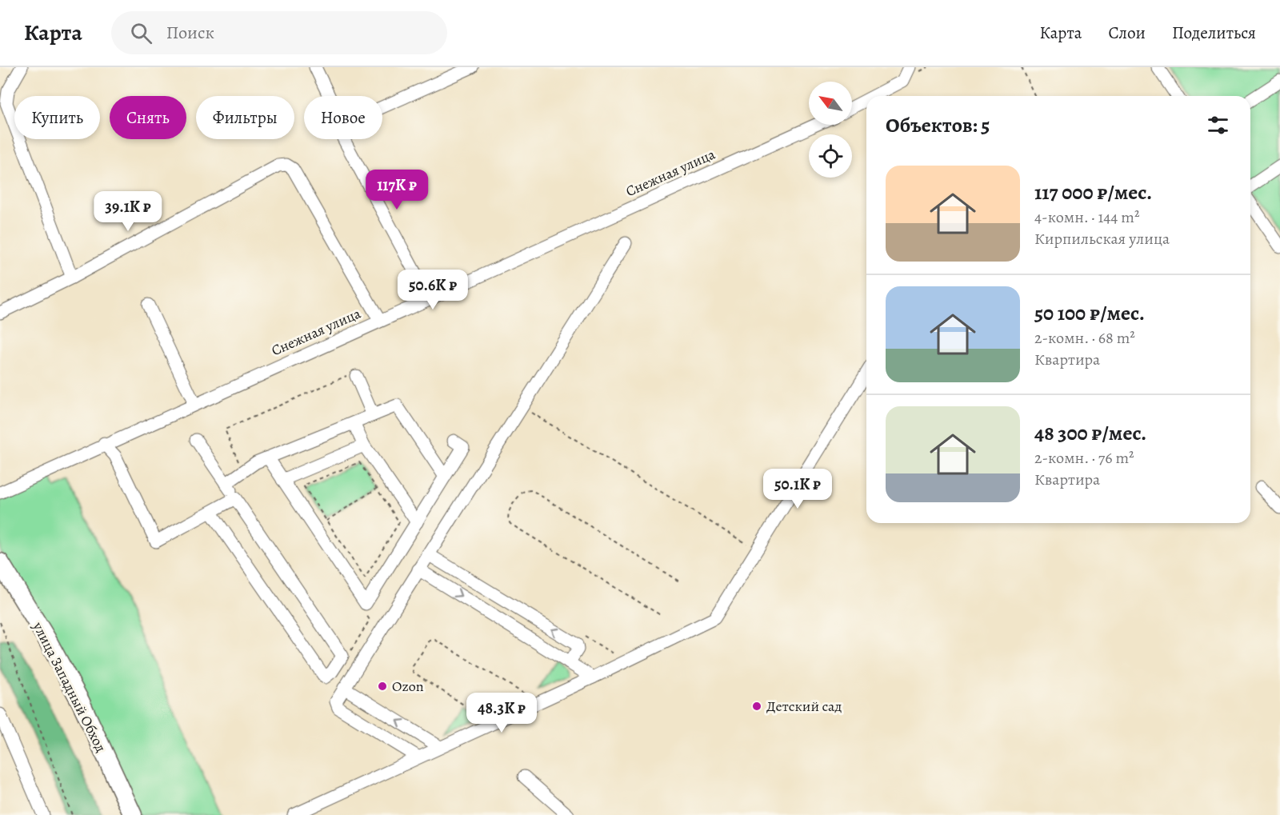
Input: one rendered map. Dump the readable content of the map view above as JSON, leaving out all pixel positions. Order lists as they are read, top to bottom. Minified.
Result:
{"streets":{"highway":["улица Западный Обход"],"street":["Снежная улица"]},"places":["Ozon","Детский сад"],"north":"top left","page":{"header":"Карта","search":"Поиск","nav":["Карта","Слои","Поделиться"],"chip":["Купить","Снять","Фильтры","Новое"],"heading":"Объектов: 5","list":[{"name":"117 000 ₽/мес.","note":"4-комн. · 144 m² · Кирпильская улица"},{"name":"50 100 ₽/мес.","note":"2-комн. · 68 m² · Квартира"},{"name":"48 300 ₽/мес.","note":"2-комн. · 76 m² · Квартира"}],"price":["117K ₽","39.1K ₽","50.6K ₽","50.1K ₽","48.3K ₽"]}}
